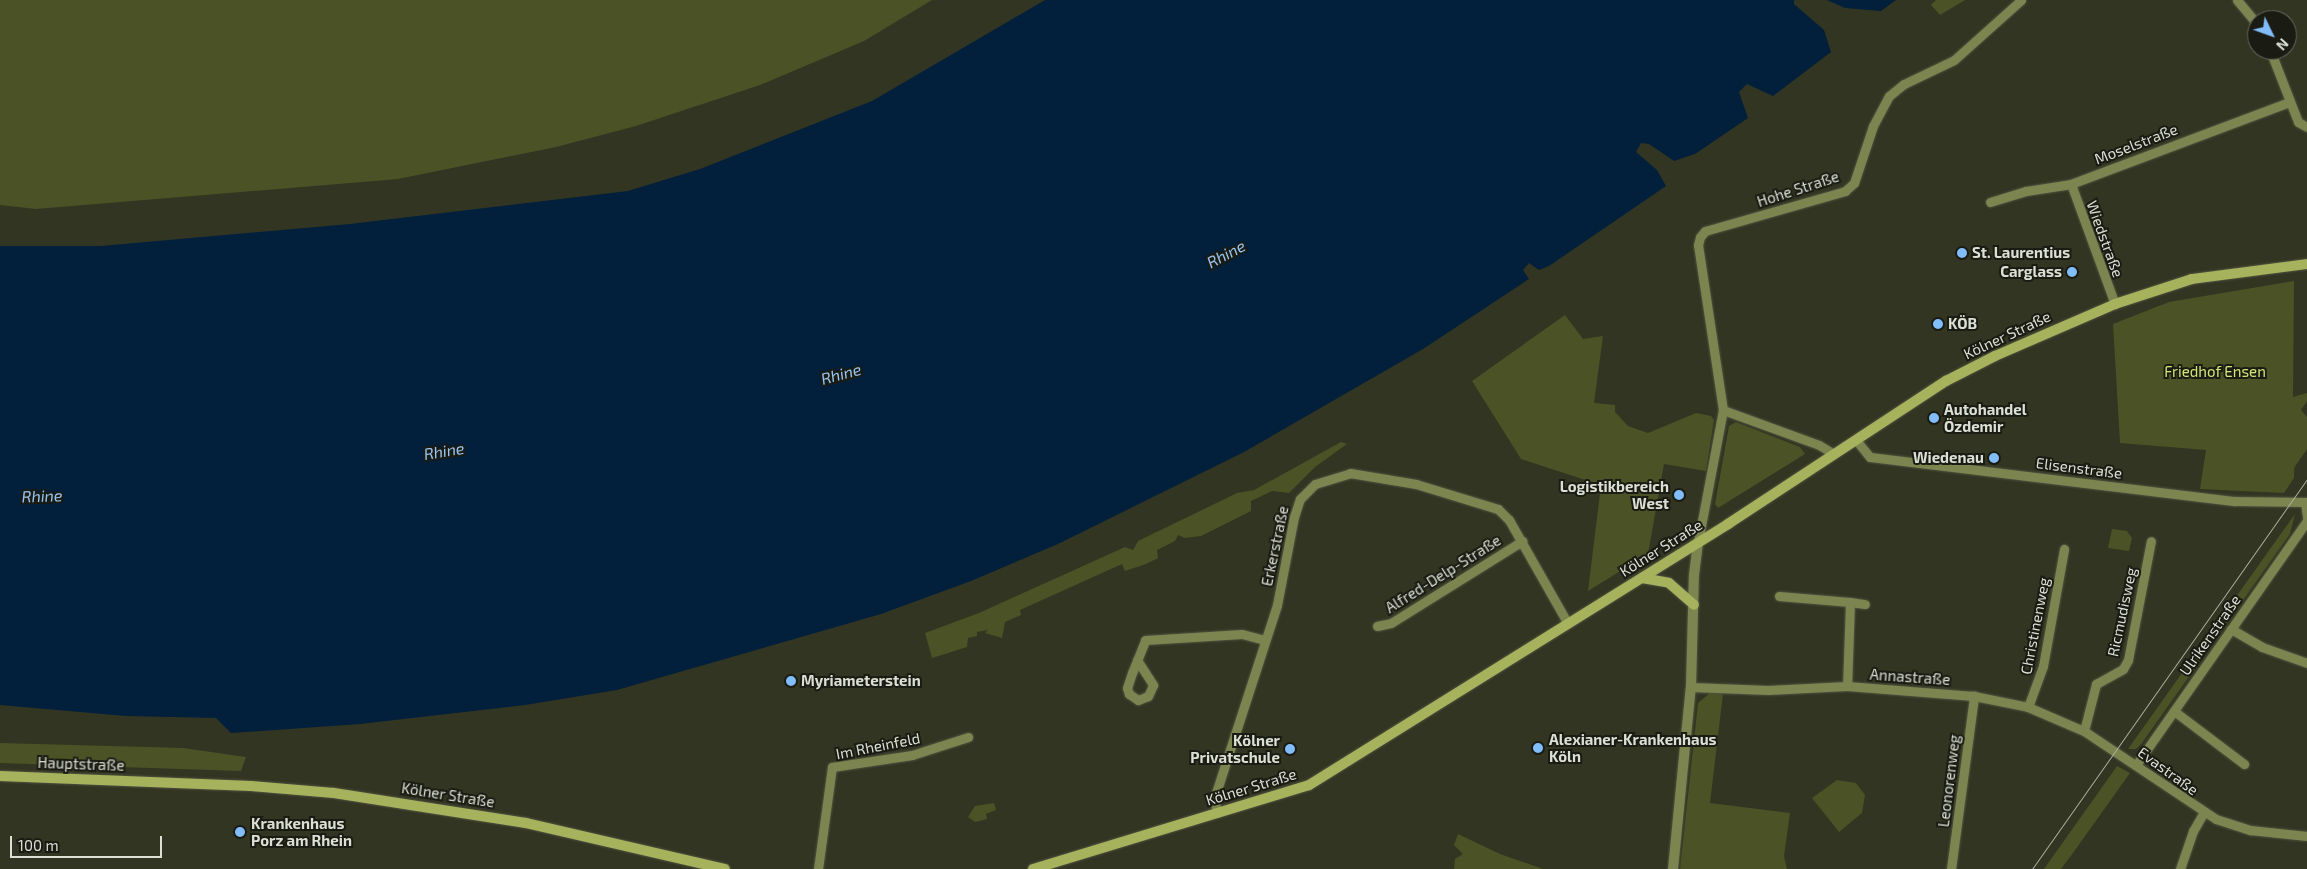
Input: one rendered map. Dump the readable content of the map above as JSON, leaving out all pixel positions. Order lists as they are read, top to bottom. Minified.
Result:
{"streets":{"main road":["Kölner Straße","Hauptstraße"],"street":["Moselstraße","Hohe Straße","Wiedstraße","Elisenstraße","Erkerstraße","Alfred-Delp-Straße","Ricmudisweg","Christinenweg","Ulrikenstraße","Annastraße","Im Rheinfeld","Evastraße","Leonorenweg"]},"crossings":[["Moselstraße","Wiedstraße"],["Hohe Straße","Kölner Straße"],["Wiedstraße","Kölner Straße"],["Kölner Straße","Elisenstraße"],["Kölner Straße","Erkerstraße"],["Kölner Straße","Hauptstraße"],["Erkerstraße","Alfred-Delp-Straße"],["Ricmudisweg","Annastraße"],["Christinenweg","Annastraße"],["Ulrikenstraße","Evastraße"],["Annastraße","Evastraße"],["Annastraße","Leonorenweg"]],"water":["Rhine"],"parks":["Friedhof Ensen"],"places":["St. Laurentius","Carglass","KÖB","Autohandel Özdemir","Wiedenau","Logistikbereich West","Myriameterstein","Alexianer-Krankenhaus Köln","Kölner Privatschule","Krankenhaus Porz am Rhein"],"scale_bar":"100 m","north":"bottom right"}
